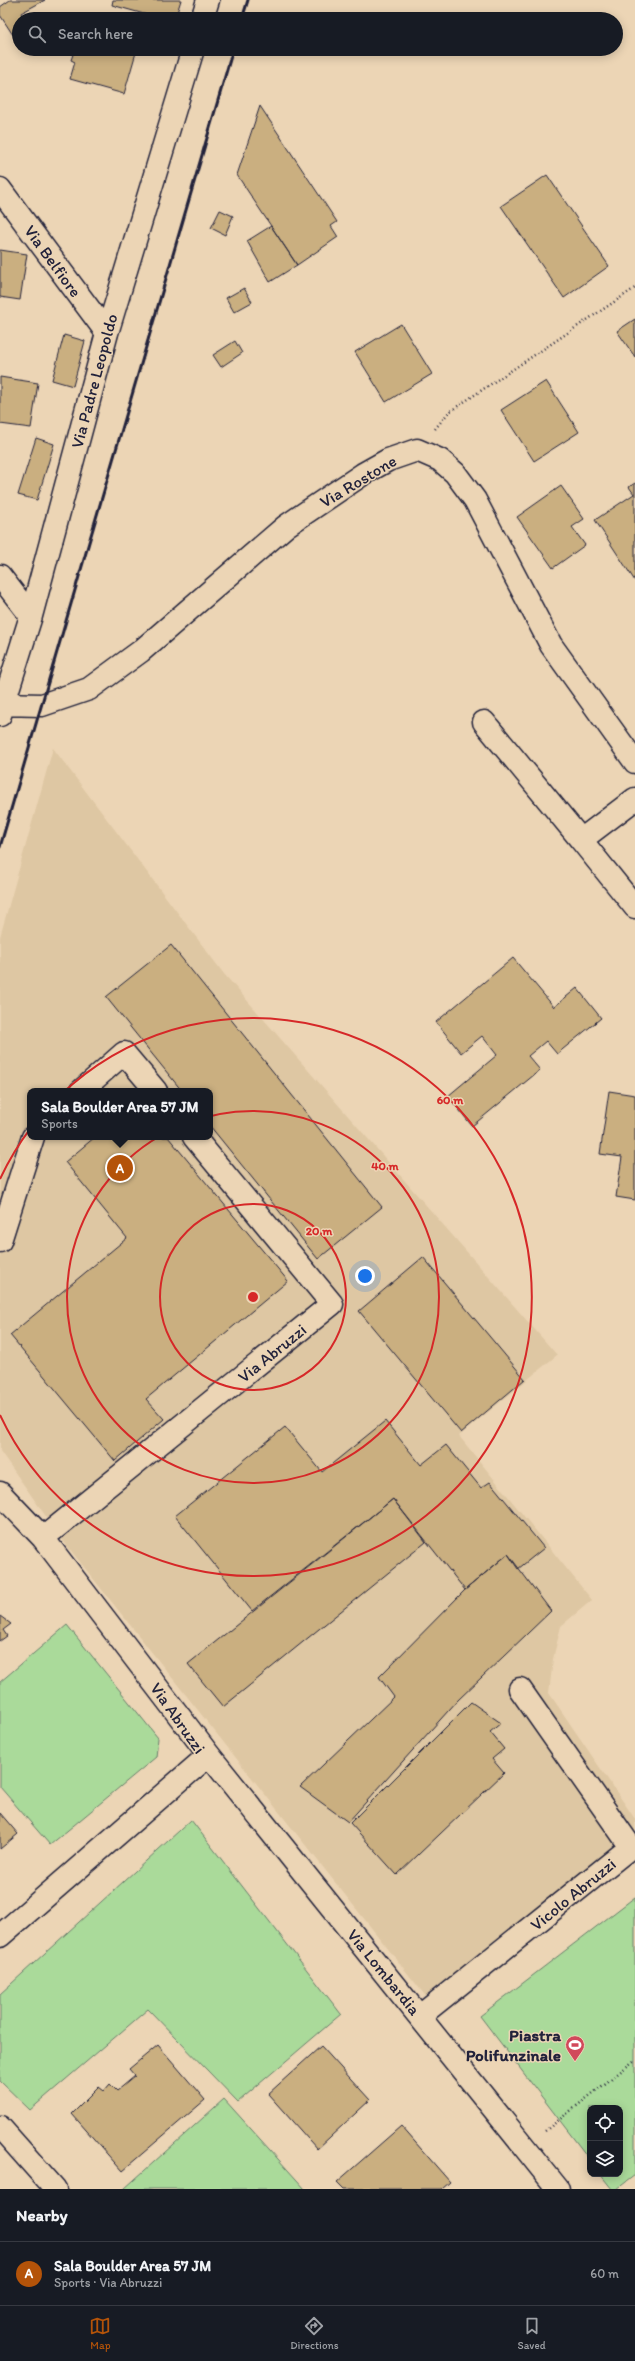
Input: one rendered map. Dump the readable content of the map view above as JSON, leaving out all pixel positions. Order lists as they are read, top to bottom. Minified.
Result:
{"streets":{"street":["Via Belfiore","Via Padre Leopoldo","Via Rostone","Via Abruzzi","Vicolo Abruzzi","Via Lombardia"]},"crossings":[["Via Belfiore","Via Padre Leopoldo"],["Via Padre Leopoldo","Via Rostone"],["Via Abruzzi","Via Lombardia"],["Vicolo Abruzzi","Via Lombardia"]],"places":{"sports":["Piastra Polifunzinale"]},"page":{"search":"Search here","popup":["Sala Boulder Area 57 JM","Sports"],"pins":"A","heading":"Nearby","list":[{"mark":"A","name":"Sala Boulder Area 57 JM","note":"Sports · Via Abruzzi","value":"60 m"}],"nav":["Map","Directions","Saved"]},"rings":["60 m","40 m","20 m"]}
